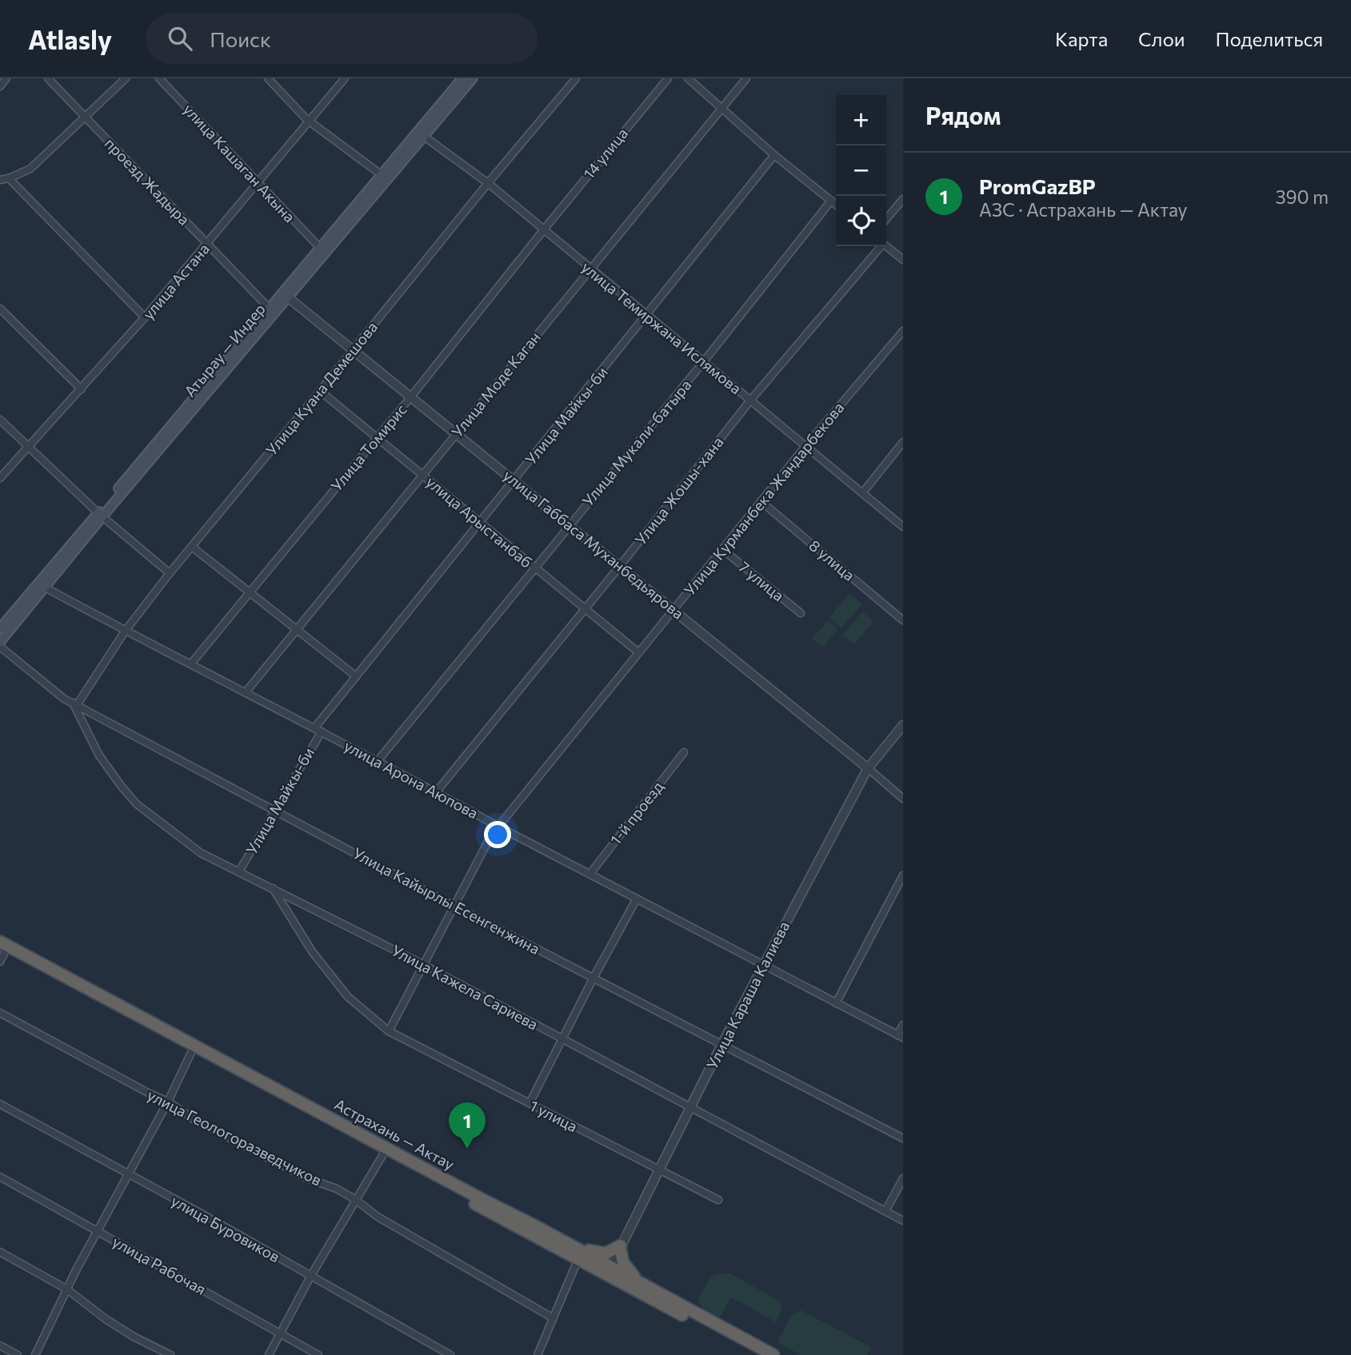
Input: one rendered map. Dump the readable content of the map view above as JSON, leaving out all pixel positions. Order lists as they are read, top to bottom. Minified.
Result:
{"streets":{"highway":["Астрахань — Актау"],"main road":["Атырау — Индер"],"street":["14 улица","улица Кашаган Акына","проезд Жадыра","улица Астана","улица Темиржана Ислямова","Улица Моде Каган","Улица Куана Демешова","Улица Майкы-би","Улица Мукали-батыра","Улица Томирис","Улица Жошы-хана","Улица Курманбека Жандарбекова","улица Арыстанбаб","улица Габбаса Муханбедьярова","8 улица","7 улица","улица Арона Аюпова","1-й проезд","Улица Кайырлы Есенгенжина","Улица Кажела Сариева","Улица Караша Калиева","1 улица","улица Геологоразведчиков","улица Буровиков","улица Рабочая"]},"crossings":[["14 улица","улица Темиржана Ислямова"],["14 улица","Улица Томирис"],["улица Кашаган Акына","улица Астана"],["улица Кашаган Акына","Атырау — Индер"],["проезд Жадыра","улица Астана"],["проезд Жадыра","Атырау — Индер"],["улица Темиржана Ислямова","Атырау — Индер"],["улица Темиржана Ислямова","Улица Моде Каган"],["улица Темиржана Ислямова","Улица Куана Демешова"],["улица Темиржана Ислямова","Улица Майкы-би"],["улица Темиржана Ислямова","Улица Мукали-батыра"],["улица Темиржана Ислямова","Улица Томирис"],["улица Темиржана Ислямова","Улица Жошы-хана"],["улица Темиржана Ислямова","Улица Курманбека Жандарбекова"],["Атырау — Индер","улица Габбаса Муханбедьярова"],["Атырау — Индер","улица Арона Аюпова"],["Улица Моде Каган","улица Арыстанбаб"],["Улица Моде Каган","улица Габбаса Муханбедьярова"],["Улица Моде Каган","улица Арона Аюпова"],["Улица Куана Демешова","улица Арыстанбаб"],["Улица Куана Демешова","улица Габбаса Муханбедьярова"],["Улица Куана Демешова","улица Арона Аюпова"],["Улица Куана Демешова","Улица Кайырлы Есенгенжина"],["Улица Куана Демешова","Улица Кажела Сариева"],["Улица Майкы-би","улица Арыстанбаб"],["Улица Майкы-би","улица Габбаса Муханбедьярова"],["Улица Майкы-би","улица Арона Аюпова"],["Улица Майкы-би","Улица Кайырлы Есенгенжина"],["Улица Майкы-би","Улица Кажела Сариева"],["Улица Мукали-батыра","улица Арыстанбаб"],["Улица Мукали-батыра","улица Габбаса Муханбедьярова"],["Улица Мукали-батыра","улица Арона Аюпова"],["Улица Томирис","улица Арыстанбаб"],["Улица Томирис","улица Габбаса Муханбедьярова"],["Улица Томирис","улица Арона Аюпова"],["Улица Жошы-хана","улица Арыстанбаб"],["Улица Жошы-хана","улица Габбаса Муханбедьярова"],["Улица Жошы-хана","улица Арона Аюпова"],["Улица Курманбека Жандарбекова","улица Арыстанбаб"],["Улица Курманбека Жандарбекова","улица Габбаса Муханбедьярова"],["Улица Курманбека Жандарбекова","8 улица"],["Улица Курманбека Жандарбекова","7 улица"],["Улица Курманбека Жандарбекова","улица Арона Аюпова"],["Улица Курманбека Жандарбекова","Улица Кайырлы Есенгенжина"],["Улица Курманбека Жандарбекова","Улица Кажела Сариева"],["Улица Курманбека Жандарбекова","1 улица"],["улица Габбаса Муханбедьярова","Улица Караша Калиева"],["улица Арона Аюпова","1-й проезд"],["улица Арона Аюпова","Улица Караша Калиева"],["Улица Кайырлы Есенгенжина","Улица Кажела Сариева"],["Улица Кайырлы Есенгенжина","Улица Караша Калиева"],["Улица Кажела Сариева","Улица Караша Калиева"],["Улица Кажела Сариева","1 улица"],["Улица Караша Калиева","1 улица"],["Улица Караша Калиева","Астрахань — Актау"]],"page":{"header":"Atlasly","search":"Поиск","nav":["Карта","Слои","Поделиться"],"heading":"Рядом","map_buttons":["+","−"],"list":[{"mark":"1","name":"PromGazBP","note":"АЗС · Астрахань — Актау","value":"390 m"}],"pins":"1"}}
